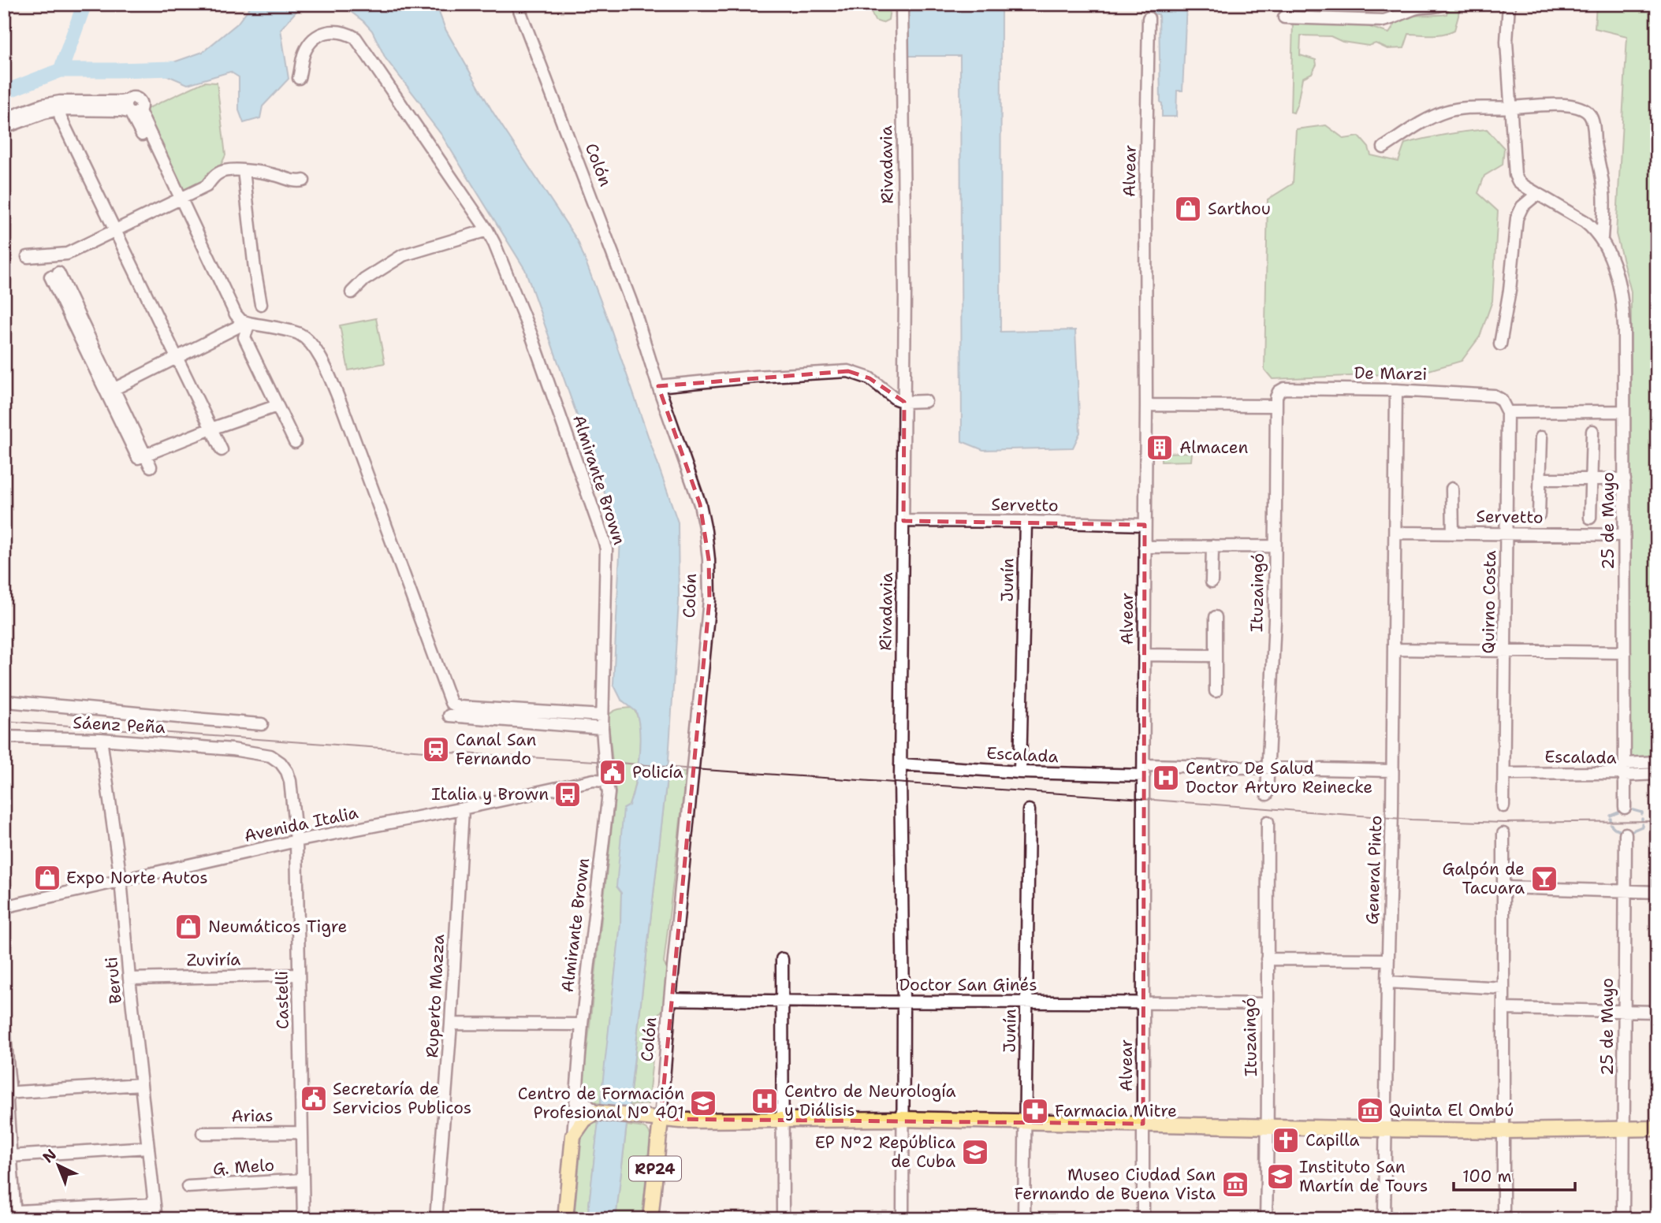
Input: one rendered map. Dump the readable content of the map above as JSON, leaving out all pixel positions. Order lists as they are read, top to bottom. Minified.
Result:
{"streets":{"main road":["Colón","Almirante Brown","RP24"],"street":["Rivadavia","Alvear","De Marzi","Servetto","25 de Mayo","Junín","Ituzaingó","Quirno Costa","Sáenz Peña","Escalada","Avenida Italia","General Pinto","Zuviría","Beruti","Doctor San Ginés","Ruperto Mazza","Castelli","Arias","G. Melo"]},"crossings":[["Colón","Doctor San Ginés"],["Rivadavia","Servetto"],["Rivadavia","Escalada"],["Rivadavia","Doctor San Ginés"],["Alvear","Servetto"],["Alvear","Escalada"],["Alvear","Doctor San Ginés"],["De Marzi","Ituzaingó"],["De Marzi","Quirno Costa"],["De Marzi","General Pinto"],["Almirante Brown","Avenida Italia"],["Servetto","25 de Mayo"],["Servetto","Junín"],["Servetto","Quirno Costa"],["Servetto","General Pinto"],["25 de Mayo","Escalada"],["Junín","Escalada"],["Junín","Doctor San Ginés"],["Ituzaingó","Escalada"],["Ituzaingó","Doctor San Ginés"],["Quirno Costa","Escalada"],["Sáenz Peña","Beruti"],["Sáenz Peña","Castelli"],["Escalada","General Pinto"],["Avenida Italia","Beruti"],["Avenida Italia","Ruperto Mazza"],["Avenida Italia","Castelli"],["Zuviría","Beruti"],["Zuviría","Castelli"],["Castelli","Arias"],["Castelli","G. Melo"]],"places":{"shop":["Sarthou","Expo Norte Autos","Neumáticos Tigre"],"building":["Almacen"],"station":["Canal San Fernando"],"public building":["Policía","Secretaría de Servicios Publicos"],"hospital":["Centro De Salud Doctor Arturo Reinecke","Centro de Neurología y Diálisis"],"bus stop":["Italia y Brown"],"bar":["Galpón de Tacuara"],"school or university":["Centro de Formación Profesional N° 401","EP Nº2 República de Cuba","Instituto San Martín de Tours"],"museum":["Quinta El Ombú","Museo Ciudad San Fernando de Buena Vista"],"pharmacy":["Farmacia Mitre"],"church":["Capilla"]},"scale_bar":"100 m","north":"top left"}
